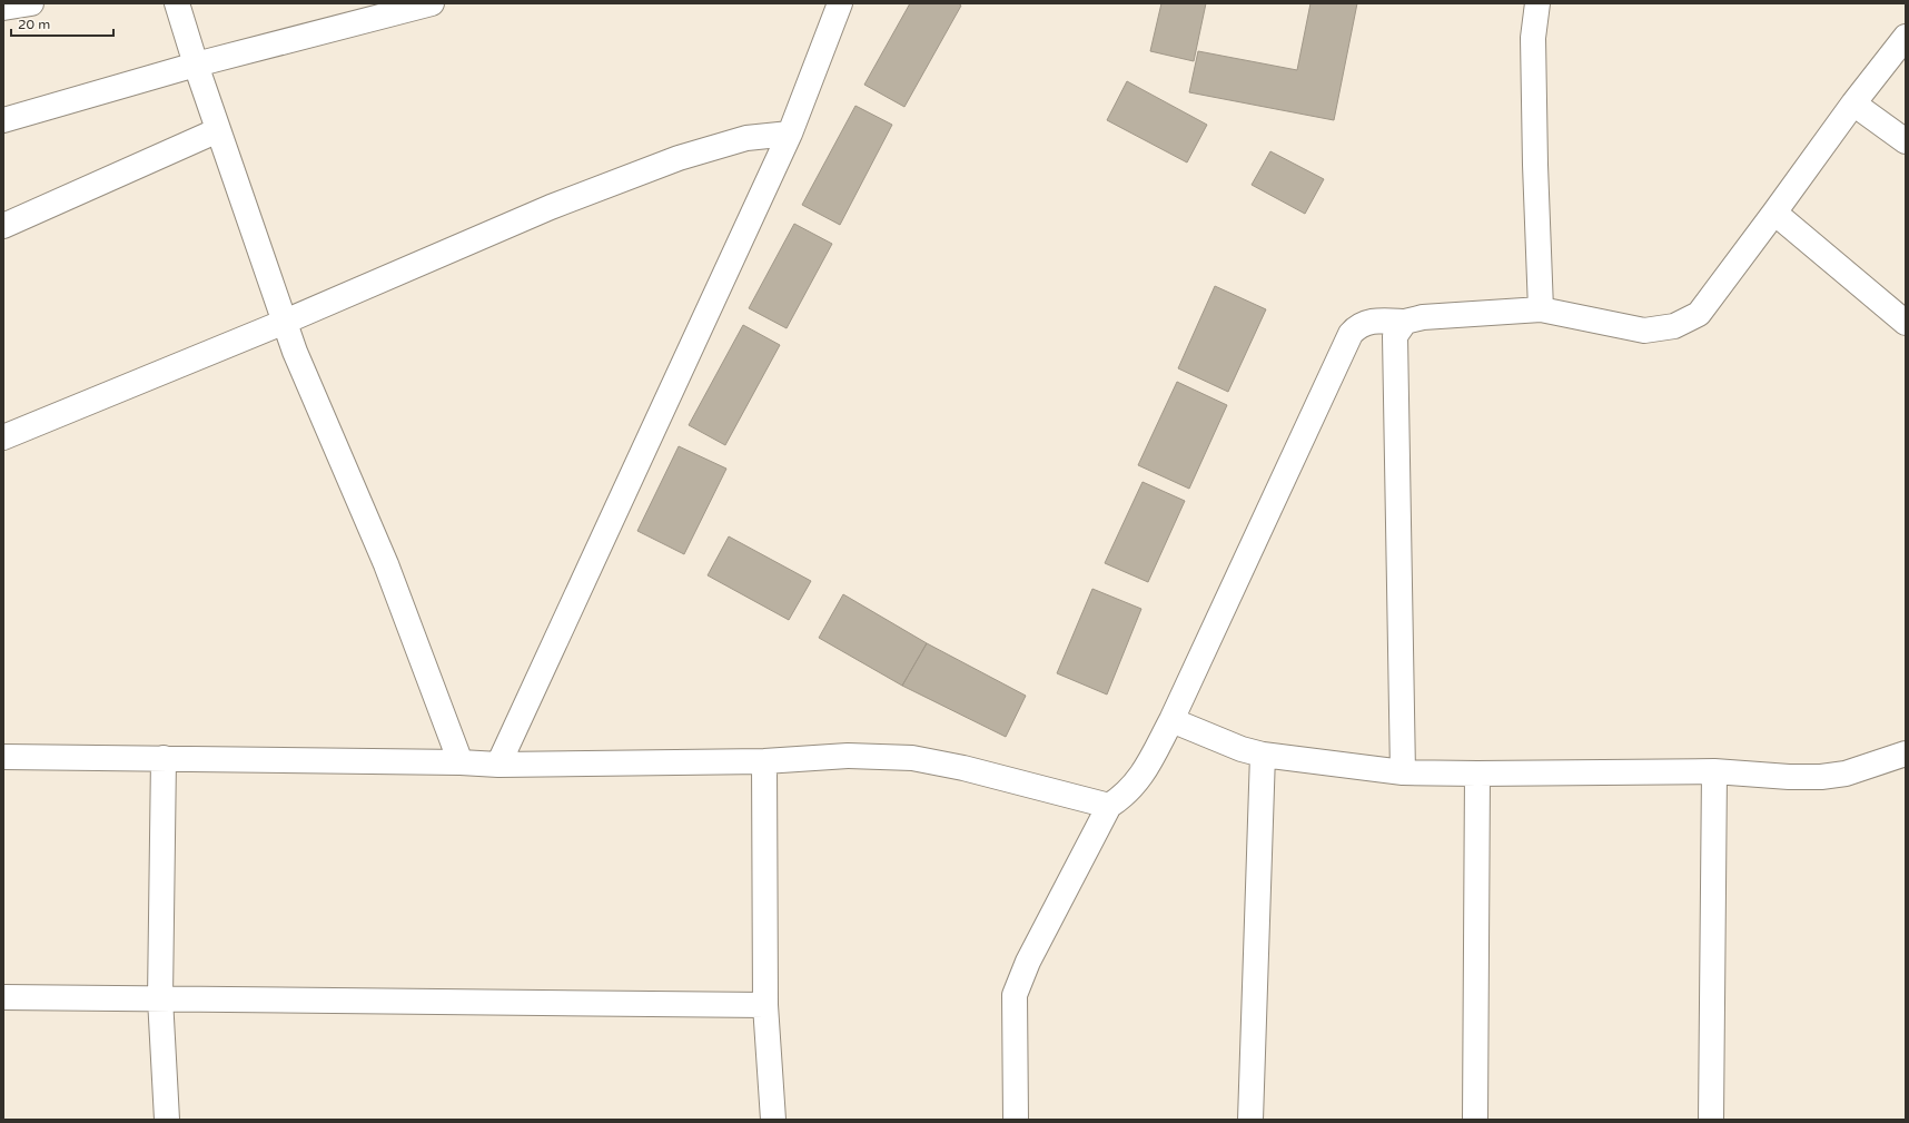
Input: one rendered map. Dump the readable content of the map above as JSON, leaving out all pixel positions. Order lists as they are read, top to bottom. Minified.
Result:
{"scale_bar":"20 m"}
